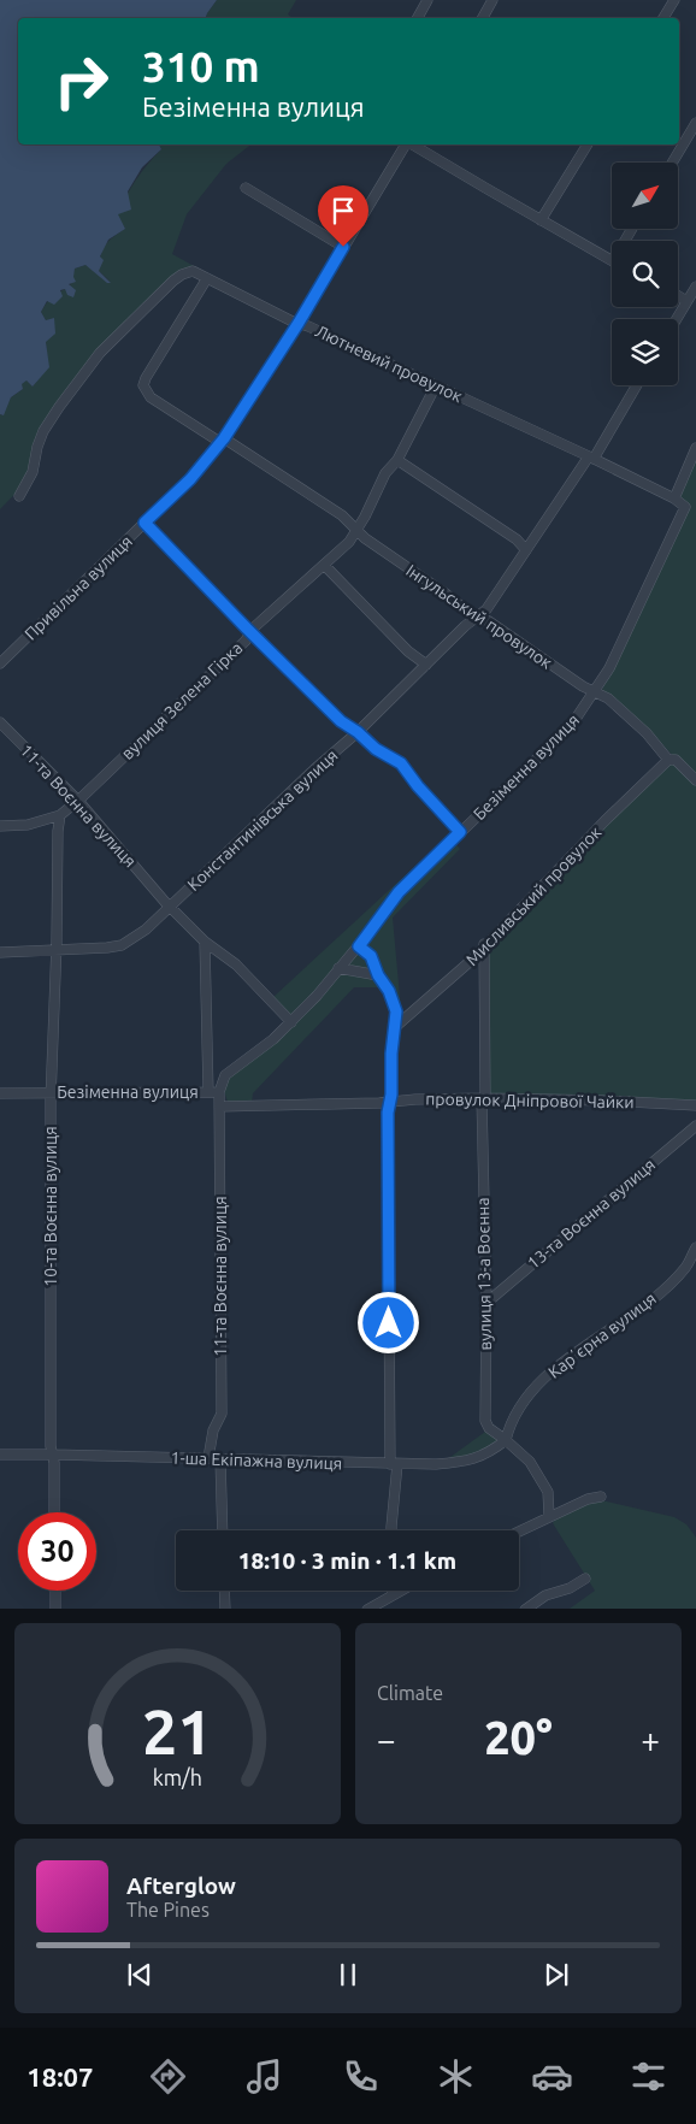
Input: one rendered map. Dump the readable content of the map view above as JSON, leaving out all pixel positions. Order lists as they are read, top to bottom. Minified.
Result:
{"streets":{"street":["Лютневий провулок","Привільна вулиця","Інгульський провулок","вулиця Зелена Гірка","Безіменна вулиця","11-та Воєнна вулиця","Константинівська вулиця","Мисливський провулок","провулок Дніпрової Чайки","10-та Воєнна вулиця","13-та Воєнна вулиця","вулиця 13-а Воєнна","Карʼєрна вулиця","1-ша Екіпажна вулиця"]},"crossings":[["Лютневий провулок","Привільна вулиця"],["Лютневий провулок","Інгульський провулок"],["Лютневий провулок","вулиця Зелена Гірка"],["Лютневий провулок","Безіменна вулиця"],["Лютневий провулок","Константинівська вулиця"],["Привільна вулиця","Інгульський провулок"],["Інгульський провулок","вулиця Зелена Гірка"],["Інгульський провулок","Безіменна вулиця"],["Інгульський провулок","Константинівська вулиця"],["Інгульський провулок","Мисливський провулок"],["вулиця Зелена Гірка","11-та Воєнна вулиця"],["вулиця Зелена Гірка","10-та Воєнна вулиця"],["Безіменна вулиця","11-та Воєнна вулиця"],["Безіменна вулиця","10-та Воєнна вулиця"],["11-та Воєнна вулиця","Константинівська вулиця"],["11-та Воєнна вулиця","провулок Дніпрової Чайки"],["11-та Воєнна вулиця","1-ша Екіпажна вулиця"],["Константинівська вулиця","10-та Воєнна вулиця"],["Мисливський провулок","вулиця 13-а Воєнна"],["провулок Дніпрової Чайки","вулиця 13-а Воєнна"],["10-та Воєнна вулиця","1-ша Екіпажна вулиця"],["13-та Воєнна вулиця","вулиця 13-а Воєнна"],["вулиця 13-а Воєнна","Карʼєрна вулиця"],["вулиця 13-а Воєнна","1-ша Екіпажна вулиця"],["Карʼєрна вулиця","1-ша Екіпажна вулиця"]],"north":"top right","page":{"turn":["310 m","Безіменна вулиця"],"limit":"30","trip":"18:10 · 3 min · 1.1 km","tile":"Climate","heat":["−","20°","+"],"song":["Afterglow","The Pines"],"tabs":"18:07","gauge":["21","km/h"]}}
